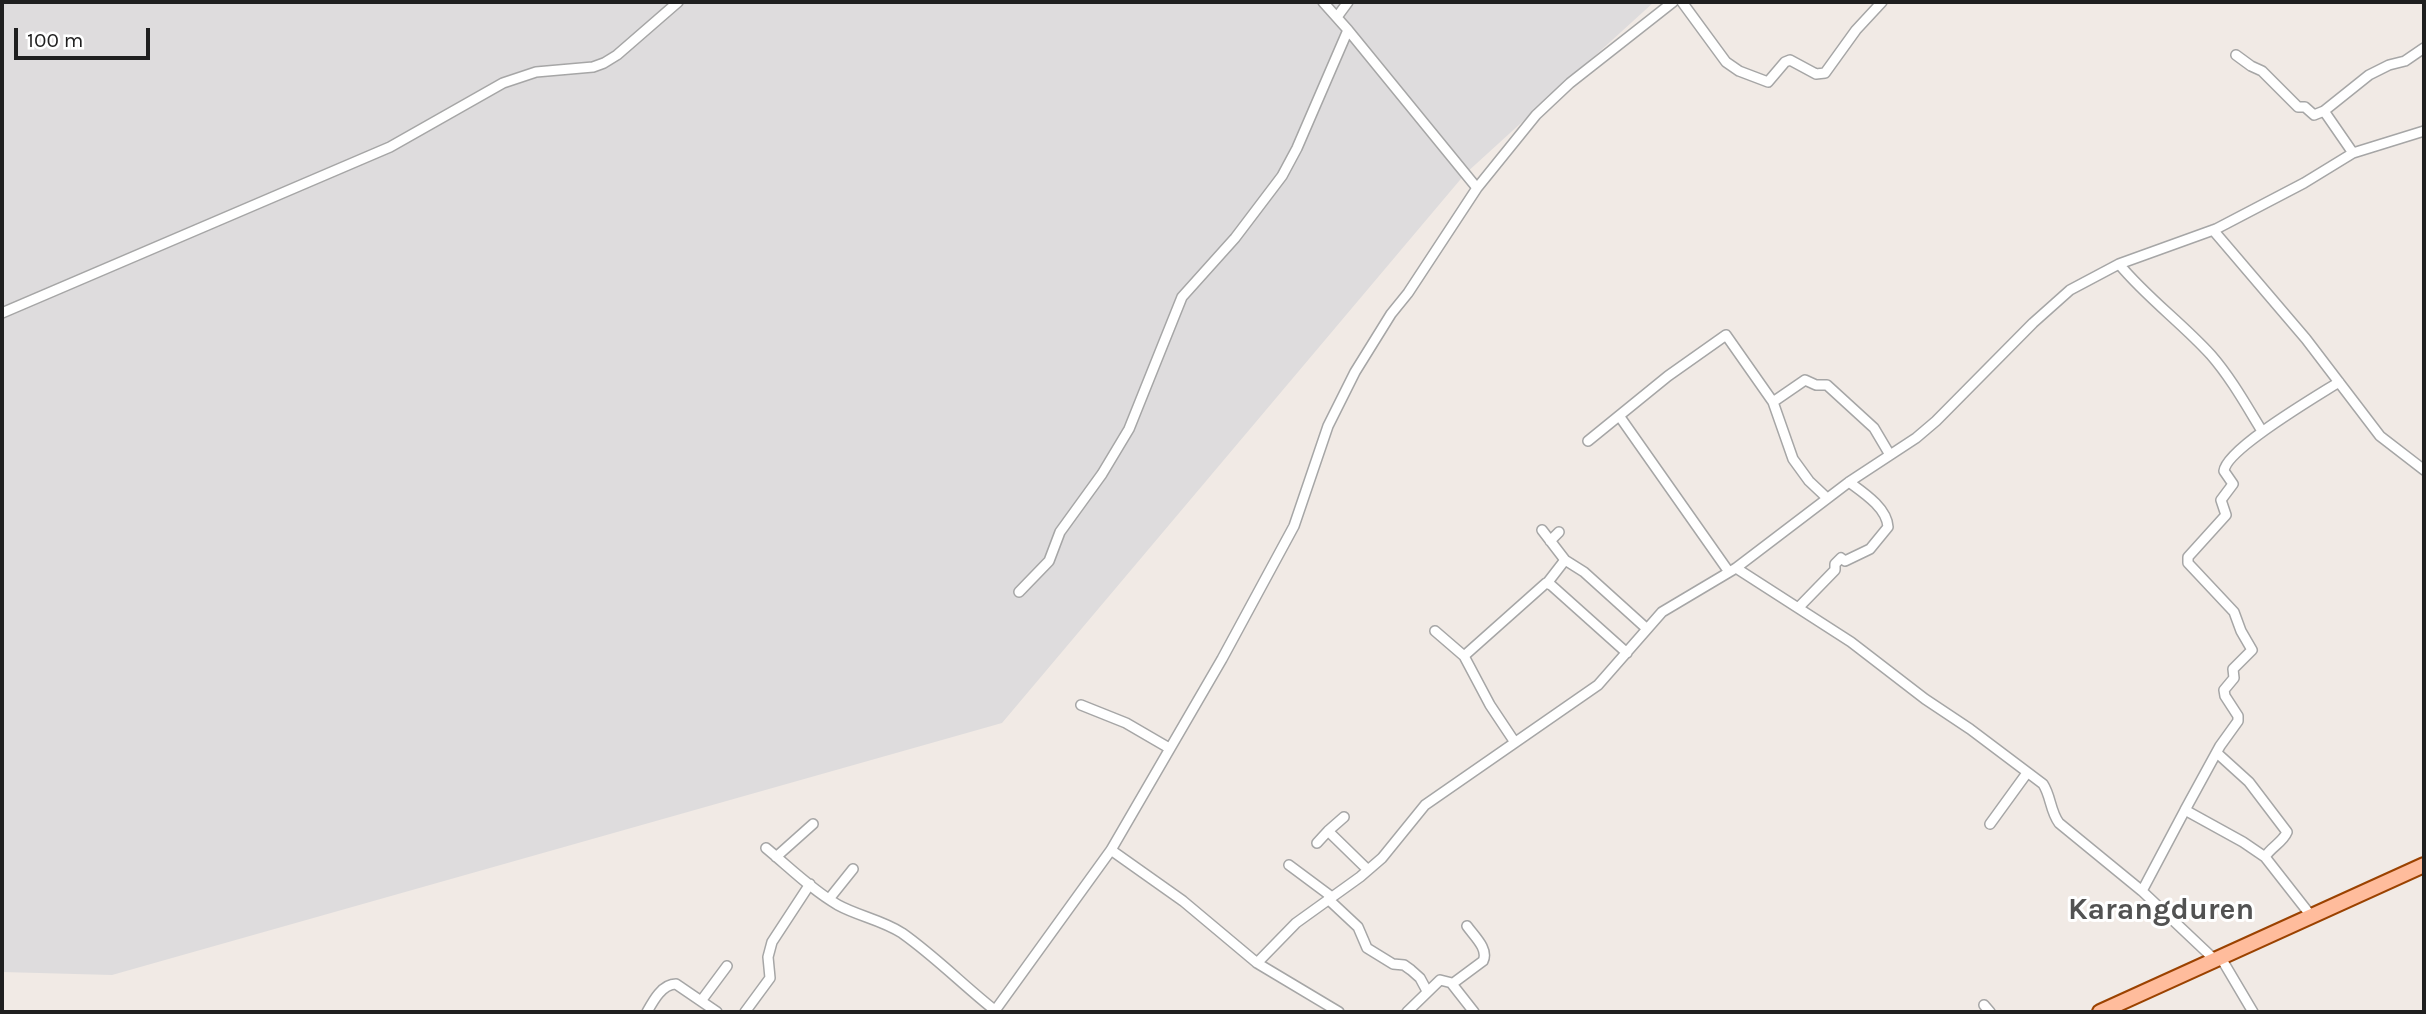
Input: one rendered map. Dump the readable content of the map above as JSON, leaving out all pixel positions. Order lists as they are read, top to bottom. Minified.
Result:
{"districts":["Karangduren"],"scale_bar":"100 m"}
